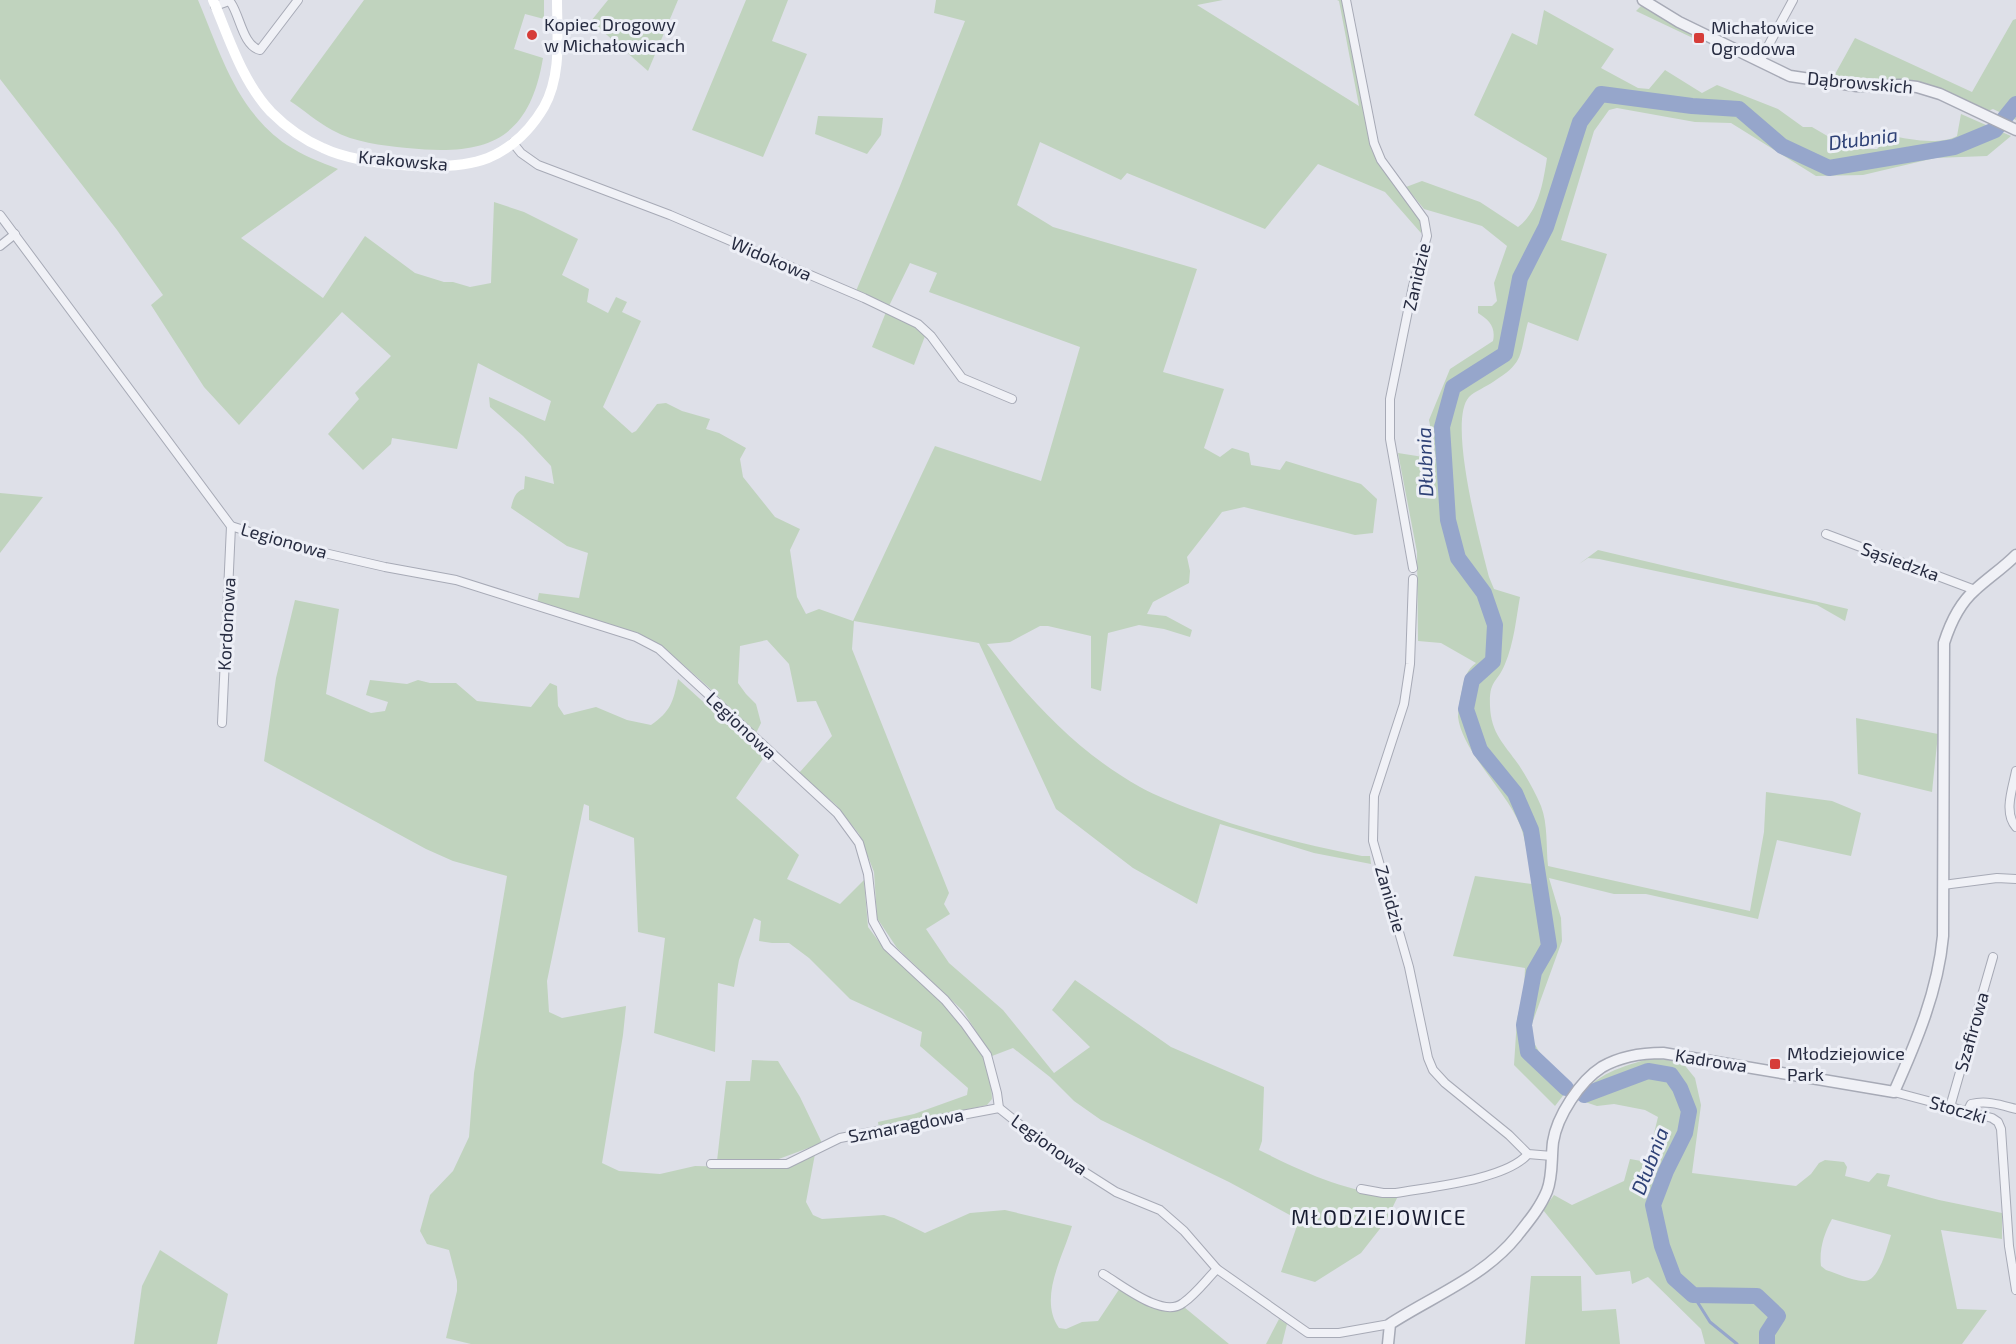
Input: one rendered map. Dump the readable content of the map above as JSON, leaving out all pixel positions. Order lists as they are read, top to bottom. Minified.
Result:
{"streets":{"main road":["Krakowska"],"street":["Dąbrowskich","Widokowa","Zanidzie","Legionowa","Sąsiedzka","Kordonowa","Szafirowa","Kadrowa","Stoczki","Szmaragdowa"]},"crossings":[["Krakowska","Widokowa"],["Legionowa","Kordonowa"],["Legionowa","Kadrowa"],["Legionowa","Szmaragdowa"],["Szafirowa","Stoczki"],["Kadrowa","Stoczki"]],"districts":["MŁODZIEJOWICE"],"water":["Dłubnia"],"places":{"other":["Kopiec Drogowy w Michałowicach"],"transit":["Michałowice Ogrodowa","Młodziejowice Park"]}}
